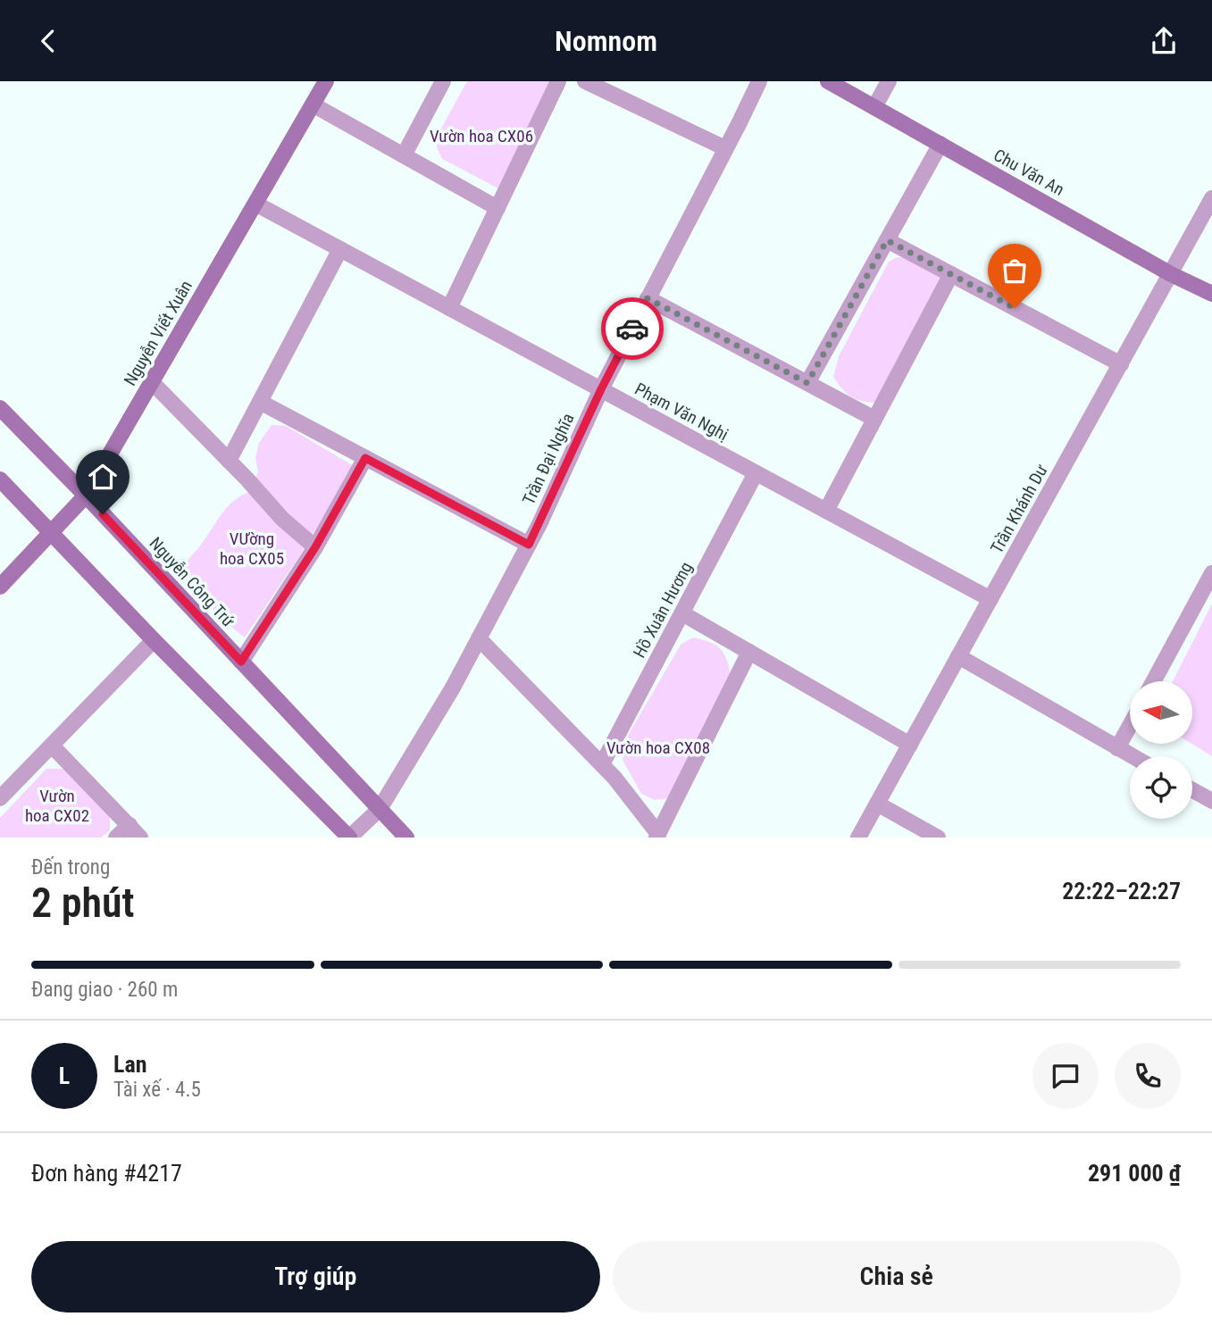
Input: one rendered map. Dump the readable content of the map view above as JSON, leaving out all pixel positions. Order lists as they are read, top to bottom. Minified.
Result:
{"streets":{"street":["Chu Văn An","Nguyễn Viết Xuân","Phạm Văn Nghị","Trần Đại Nghĩa","Trần Khánh Dư","Nguyễn Công Trứ","Hồ Xuân Hương"]},"crossings":[["Chu Văn An","Trần Khánh Dư"],["Nguyễn Viết Xuân","Phạm Văn Nghị"],["Nguyễn Viết Xuân","Nguyễn Công Trứ"],["Phạm Văn Nghị","Trần Đại Nghĩa"],["Phạm Văn Nghị","Trần Khánh Dư"],["Phạm Văn Nghị","Hồ Xuân Hương"],["Trần Đại Nghĩa","Nguyễn Công Trứ"]],"parks":["Vườn hoa CX06","VƯờng hoa CX05","Vườn hoa CX08","Vườn hoa CX02"],"north":"left","page":{"header":"Nomnom","heading":["2 phút","Đến trong","22:22–22:27"],"panel":["Lan","Tài xế · 4.5","Đơn hàng #4217","291 000 ₫"],"bar":"Đang giao · 260 m","round":"L","buttons":["Trợ giúp","Chia sẻ"]}}
